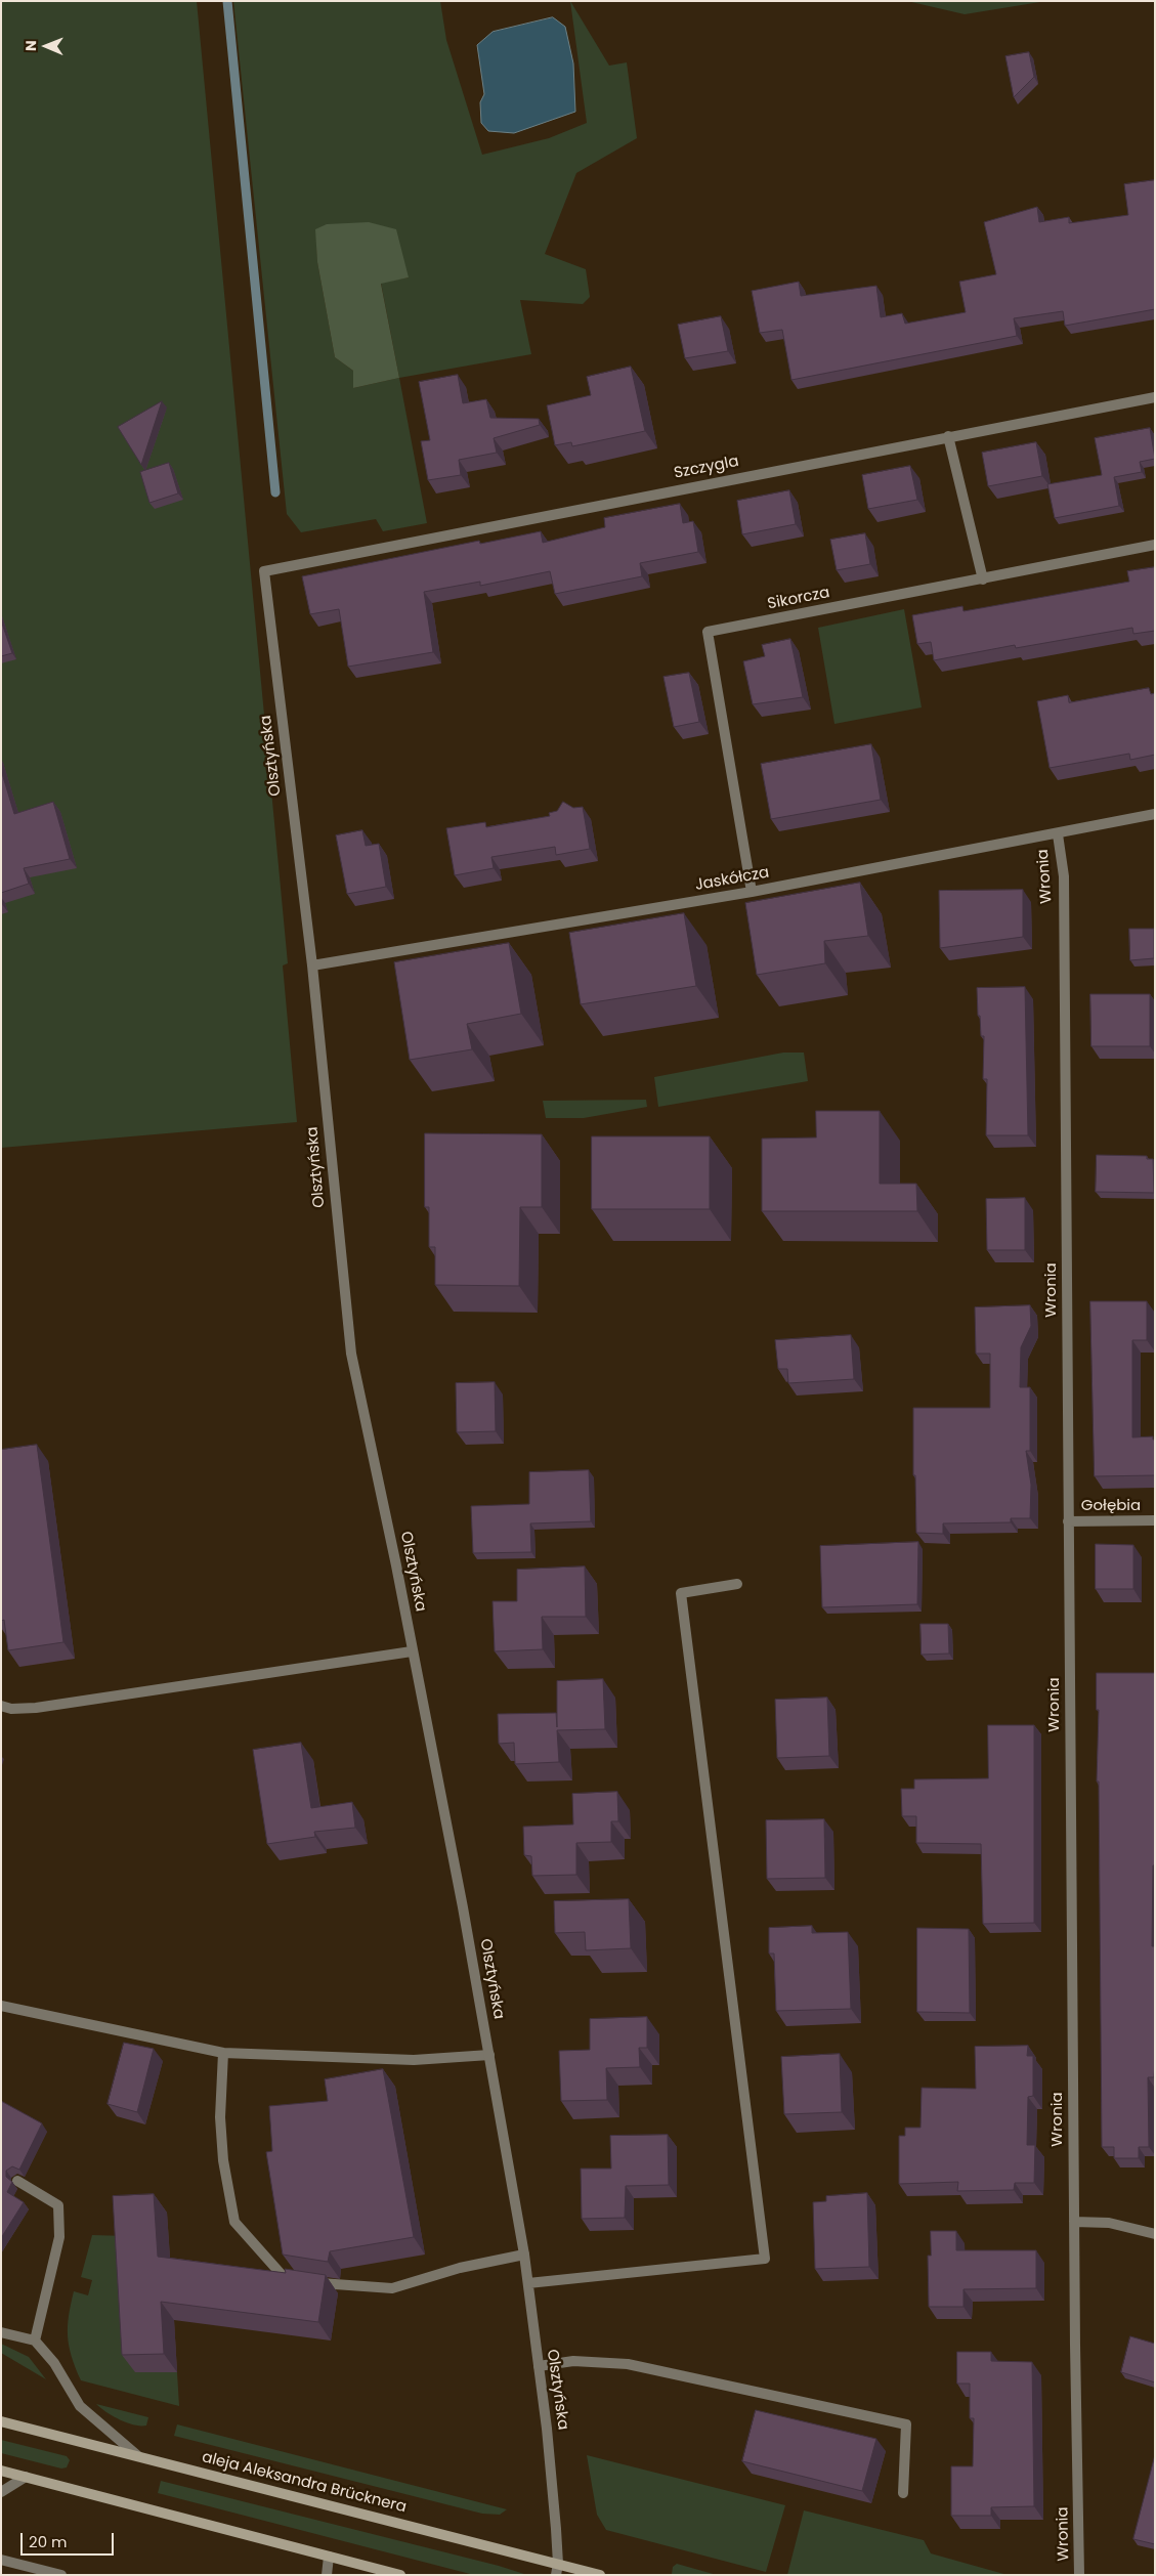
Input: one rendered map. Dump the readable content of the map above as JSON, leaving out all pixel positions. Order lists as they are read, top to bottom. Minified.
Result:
{"streets":{"main road":["aleja Aleksandra Brücknera"],"street":["Szczygla","Sikorcza","Olsztyńska","Wronia","Jaskółcza","Gołębia"]},"crossings":[["Szczygla","Olsztyńska"],["Sikorcza","Jaskółcza"],["Olsztyńska","Jaskółcza"],["Olsztyńska","aleja Aleksandra Brücknera"],["Wronia","Jaskółcza"],["Wronia","Gołębia"]],"scale_bar":"20 m","north":"left"}
